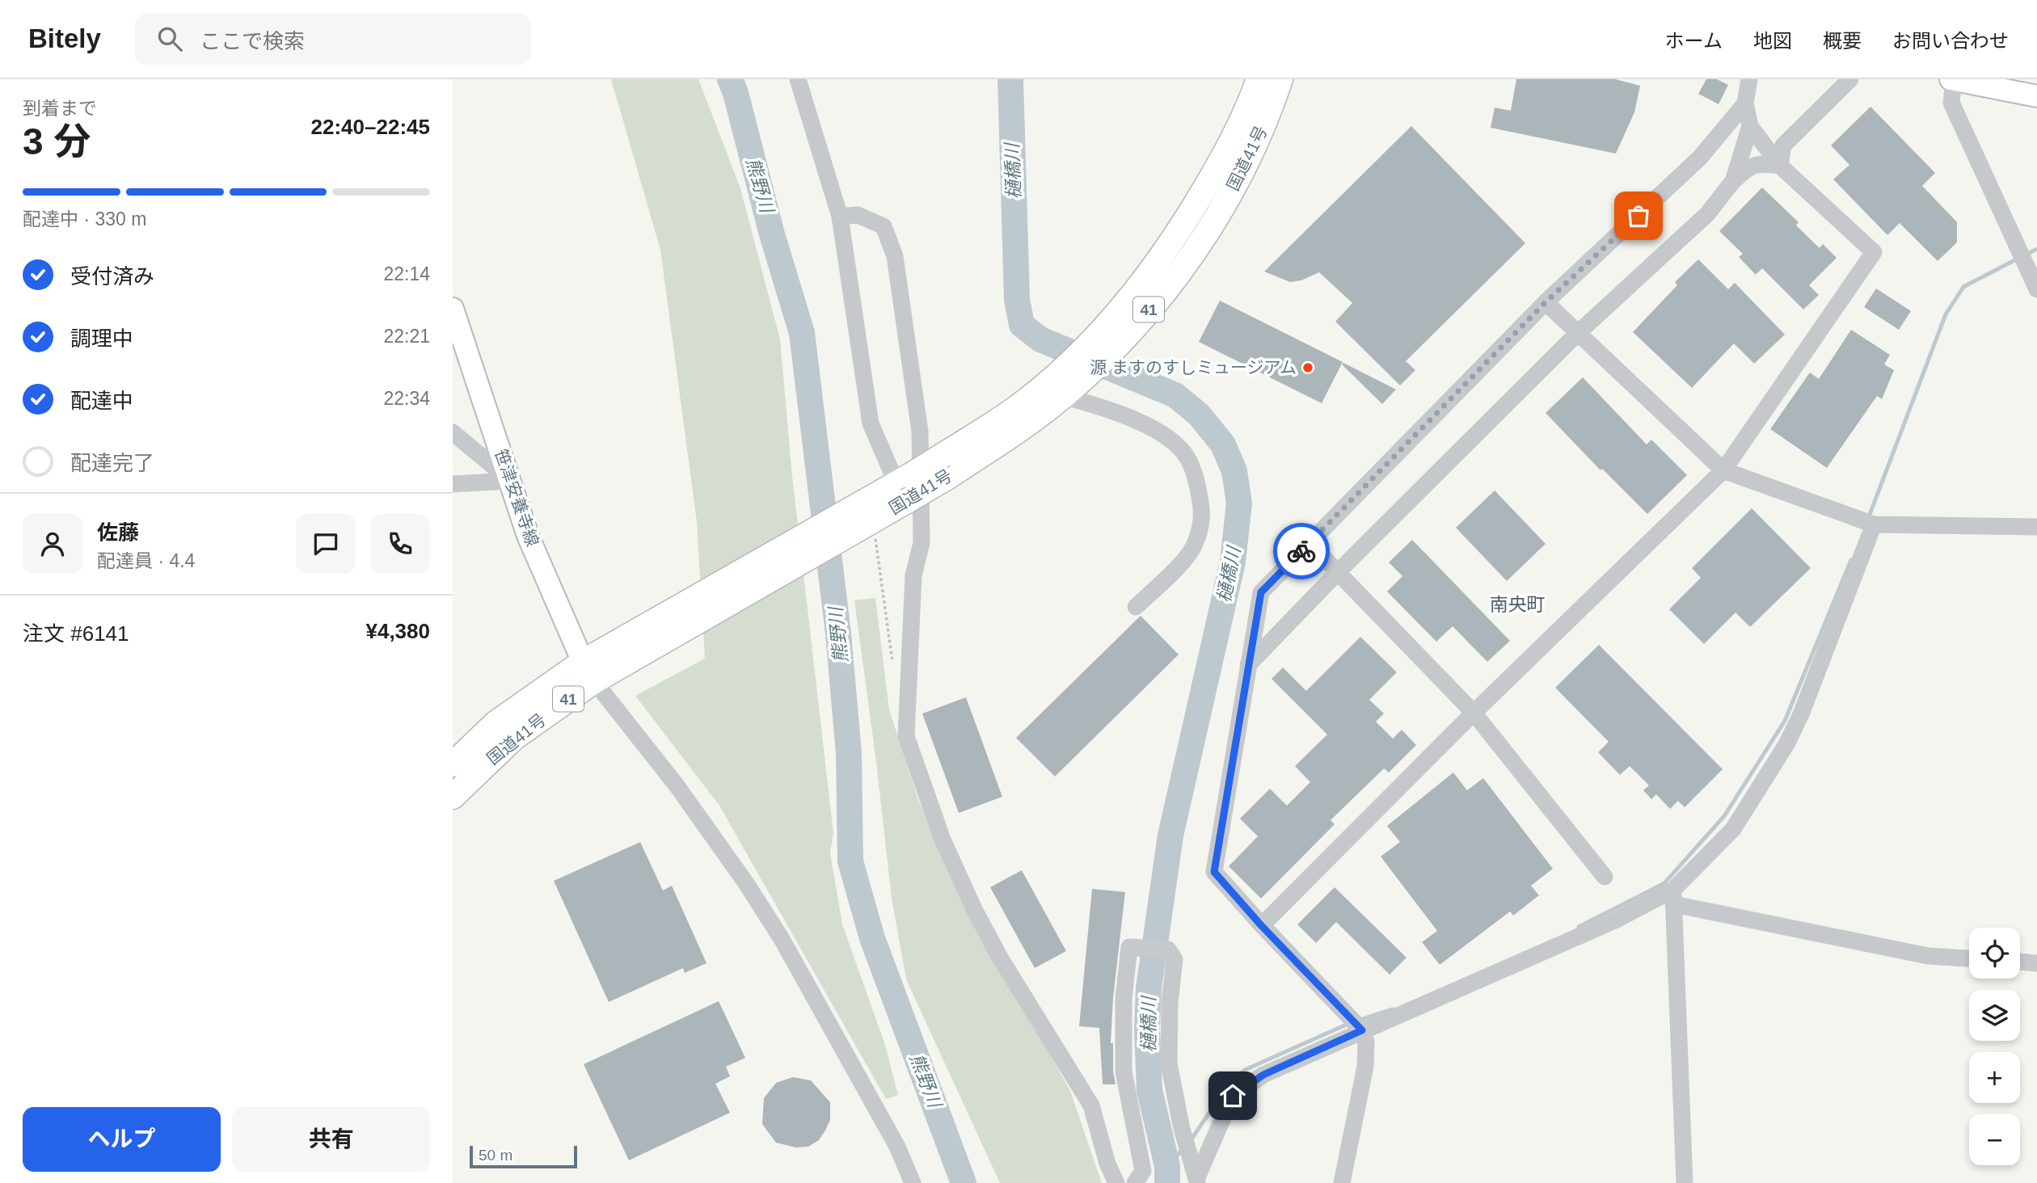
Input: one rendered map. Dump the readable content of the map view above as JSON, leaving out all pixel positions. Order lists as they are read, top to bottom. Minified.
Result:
{"streets":{"highway":["国道41号","41"],"main road":["笹津安養寺線"]},"crossings":[["国道41号","笹津安養寺線"]],"districts":["南央町"],"water":["樋橋川","熊野川"],"places":["源 ますのすしミュージアム"],"scale_bar":"50 m","page":{"header":"Bitely","search":"ここで検索","nav":["ホーム","地図","概要","お問い合わせ"],"heading":["3 分","到着まで","22:40–22:45"],"panel":["佐藤","配達員 · 4.4","注文 #6141","¥4,380"],"bar":"配達中 · 330 m","list":[["受付済み","22:14"],["調理中","22:21"],["配達中","22:34"],"配達完了"],"map_buttons":["+","−"],"buttons":["ヘルプ","共有"],"scale":"50 m"}}
